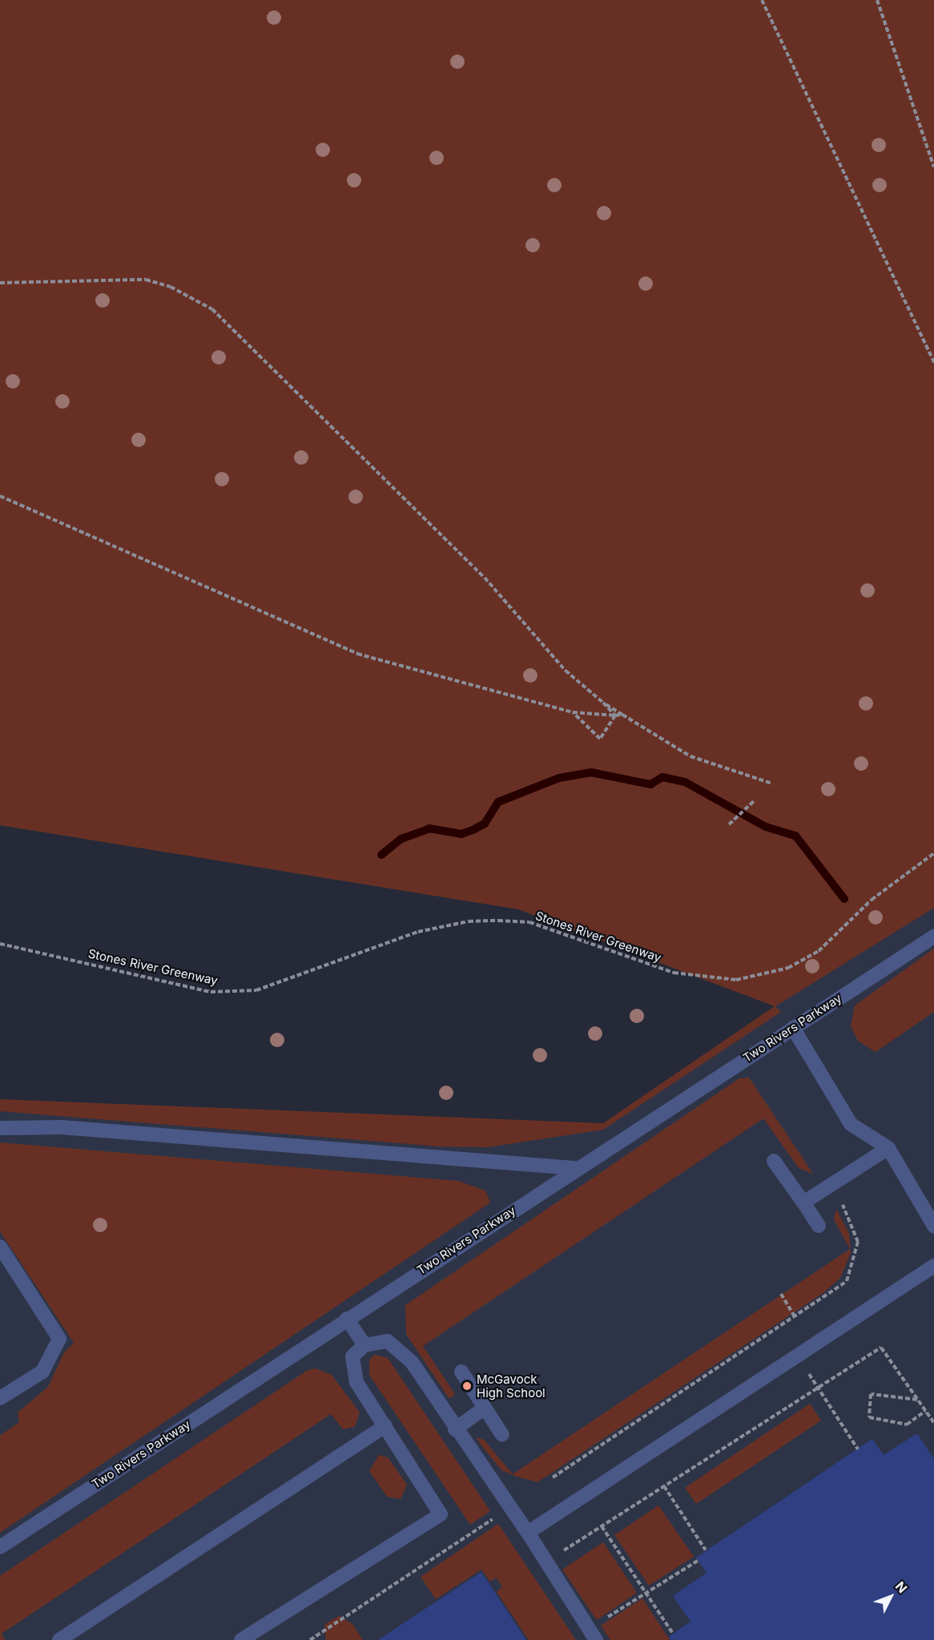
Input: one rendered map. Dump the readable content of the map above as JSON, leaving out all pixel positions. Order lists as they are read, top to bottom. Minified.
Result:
{"streets":{"lane":["Two Rivers Parkway"],"path":["Stones River Greenway"]},"places":["McGavock High School"],"north":"top right"}
